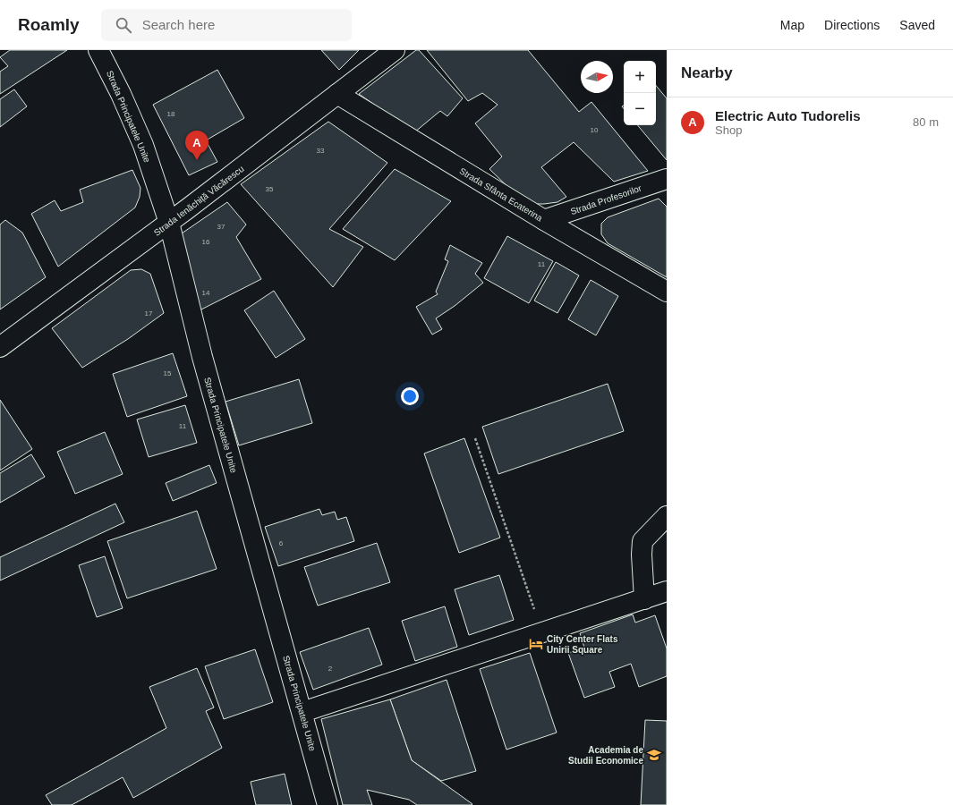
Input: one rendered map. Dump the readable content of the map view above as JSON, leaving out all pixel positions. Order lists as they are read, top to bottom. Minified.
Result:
{"streets":{"street":["Strada Principatele Unite","Strada Sfânta Ecaterina","Strada Profesorilor","Strada Ienăchiță Văcărescu"]},"crossings":[["Strada Principatele Unite","Strada Ienăchiță Văcărescu"],["Strada Sfânta Ecaterina","Strada Profesorilor"],["Strada Sfânta Ecaterina","Strada Ienăchiță Văcărescu"]],"places":{"hotel":["City Center Flats Unirii Square"],"school or university":["Academia de Studii Economice"]},"house_numbers":["18","10","33","35","37","16","11","14","17","15","11","6","2"],"north":"right","page":{"header":"Roamly","search":"Search here","nav":["Map","Directions","Saved"],"heading":"Nearby","map_buttons":["+","−"],"list":[{"mark":"A","name":"Electric Auto Tudorelis","note":"Shop","value":"80 m"}],"pins":"A"}}
